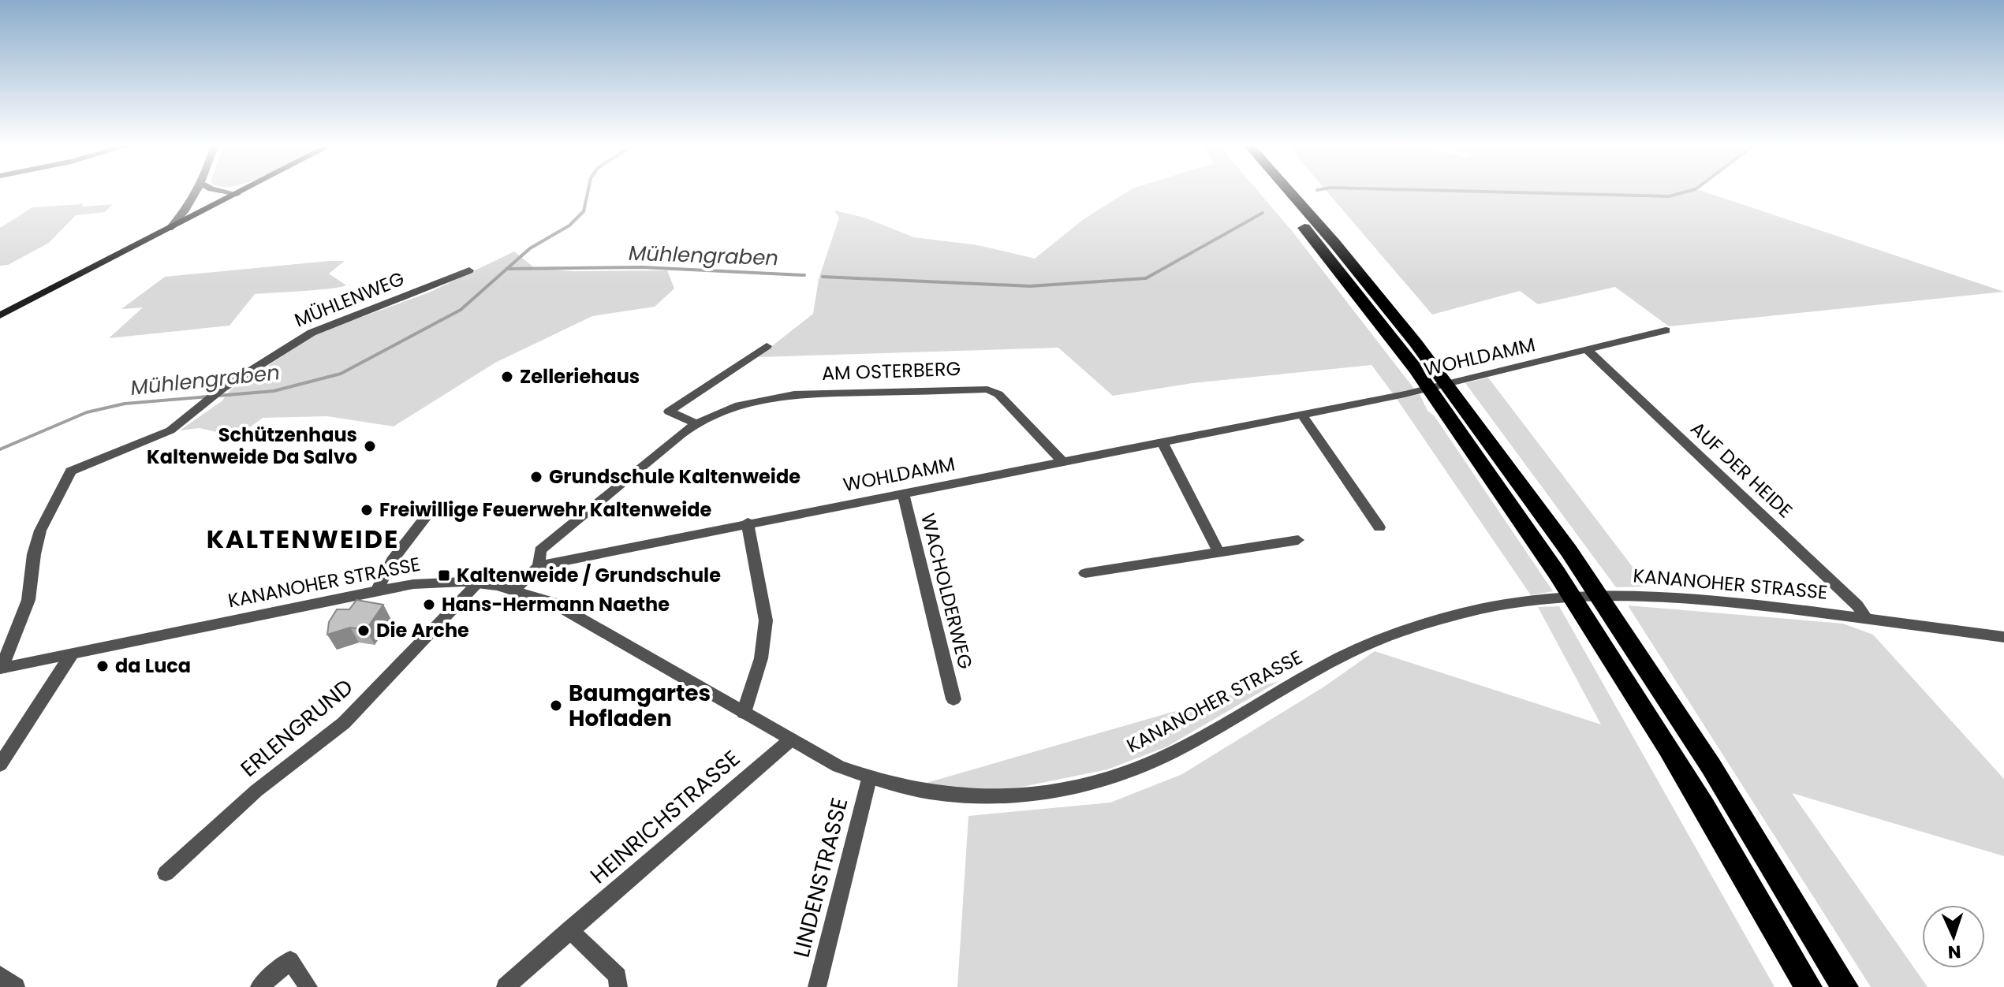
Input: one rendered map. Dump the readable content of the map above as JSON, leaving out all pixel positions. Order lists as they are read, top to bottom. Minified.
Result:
{"streets":{"street":["MÜHLENWEG","WOHLDAMM","AM OSTERBERG","AUF DER HEIDE","KANANOHER STRASSE","WACHOLDERWEG","ERLENGRUND","HEINRICHSTRASSE","LINDENSTRASSE"]},"crossings":[["MÜHLENWEG","KANANOHER STRASSE"],["WOHLDAMM","AM OSTERBERG"],["WOHLDAMM","AUF DER HEIDE"],["WOHLDAMM","WACHOLDERWEG"],["AUF DER HEIDE","KANANOHER STRASSE"],["KANANOHER STRASSE","ERLENGRUND"],["KANANOHER STRASSE","HEINRICHSTRASSE"],["KANANOHER STRASSE","LINDENSTRASSE"]],"districts":["KALTENWEIDE"],"water":["Mühlengraben"],"places":{"other":["Zelleriehaus","Schützenhaus Kaltenweide Da Salvo","Grundschule Kaltenweide","Freiwillige Feuerwehr Kaltenweide","Hans-Hermann Naethe","Die Arche","da Luca","Baumgartes Hofladen"],"transit":["Kaltenweide / Grundschule"]},"north":"bottom"}
